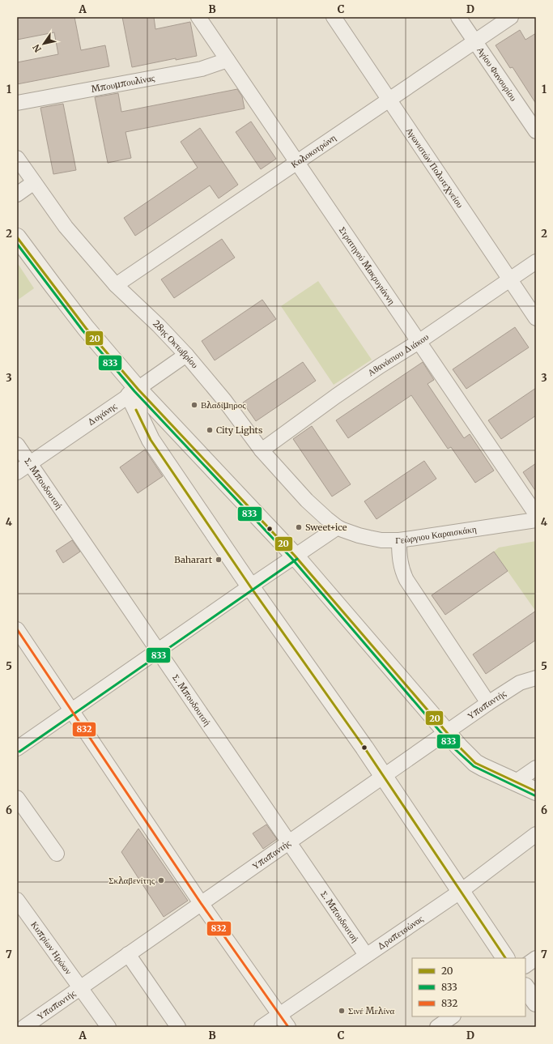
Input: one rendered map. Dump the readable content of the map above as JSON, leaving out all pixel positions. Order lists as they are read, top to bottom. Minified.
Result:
{"streets":{"street":["Αγίου Φανουρίου","Μπουμπουλίνας","Κολοκοτρώνη","Αγωνιστών Πολυτεχνείου","Στρατηγού Μακρυγιάννη","28ης Οκτωβρίου","Αθανάσιου Διάκου","Δογάνης","Σ. Μπουδουτσή","Γεώργιου Καραισκάκη","Υπαπαντής","Δραπετσώνας","Κυπρίων Ηρώων"]},"crossings":[["Αγίου Φανουρίου","Κολοκοτρώνη"],["Μπουμπουλίνας","Στρατηγού Μακρυγιάννη"],["Κολοκοτρώνη","Αγωνιστών Πολυτεχνείου"],["Κολοκοτρώνη","Στρατηγού Μακρυγιάννη"],["Κολοκοτρώνη","28ης Οκτωβρίου"],["Αγωνιστών Πολυτεχνείου","Αθανάσιου Διάκου"],["Στρατηγού Μακρυγιάννη","Αθανάσιου Διάκου"],["28ης Οκτωβρίου","Αθανάσιου Διάκου"],["28ης Οκτωβρίου","Δογάνης"],["28ης Οκτωβρίου","Γεώργιου Καραισκάκη"],["Δογάνης","Σ. Μπουδουτσή"],["Σ. Μπουδουτσή","Υπαπαντής"],["Σ. Μπουδουτσή","Δραπετσώνας"],["Υπαπαντής","Κυπρίων Ηρώων"]],"places":["Βλαδίμηρος","City Lights","Sweet+ice","Baharart","Σκλαβενίτης","Σινέ Μελίνα"],"lines":["transit line 20","transit line 833","transit line 832"],"legend":["20","833","832"],"north":"bottom left","grid":{"columns":["A","B","C","D"],"rows":["1","2","3","4","5","6","7"]}}
